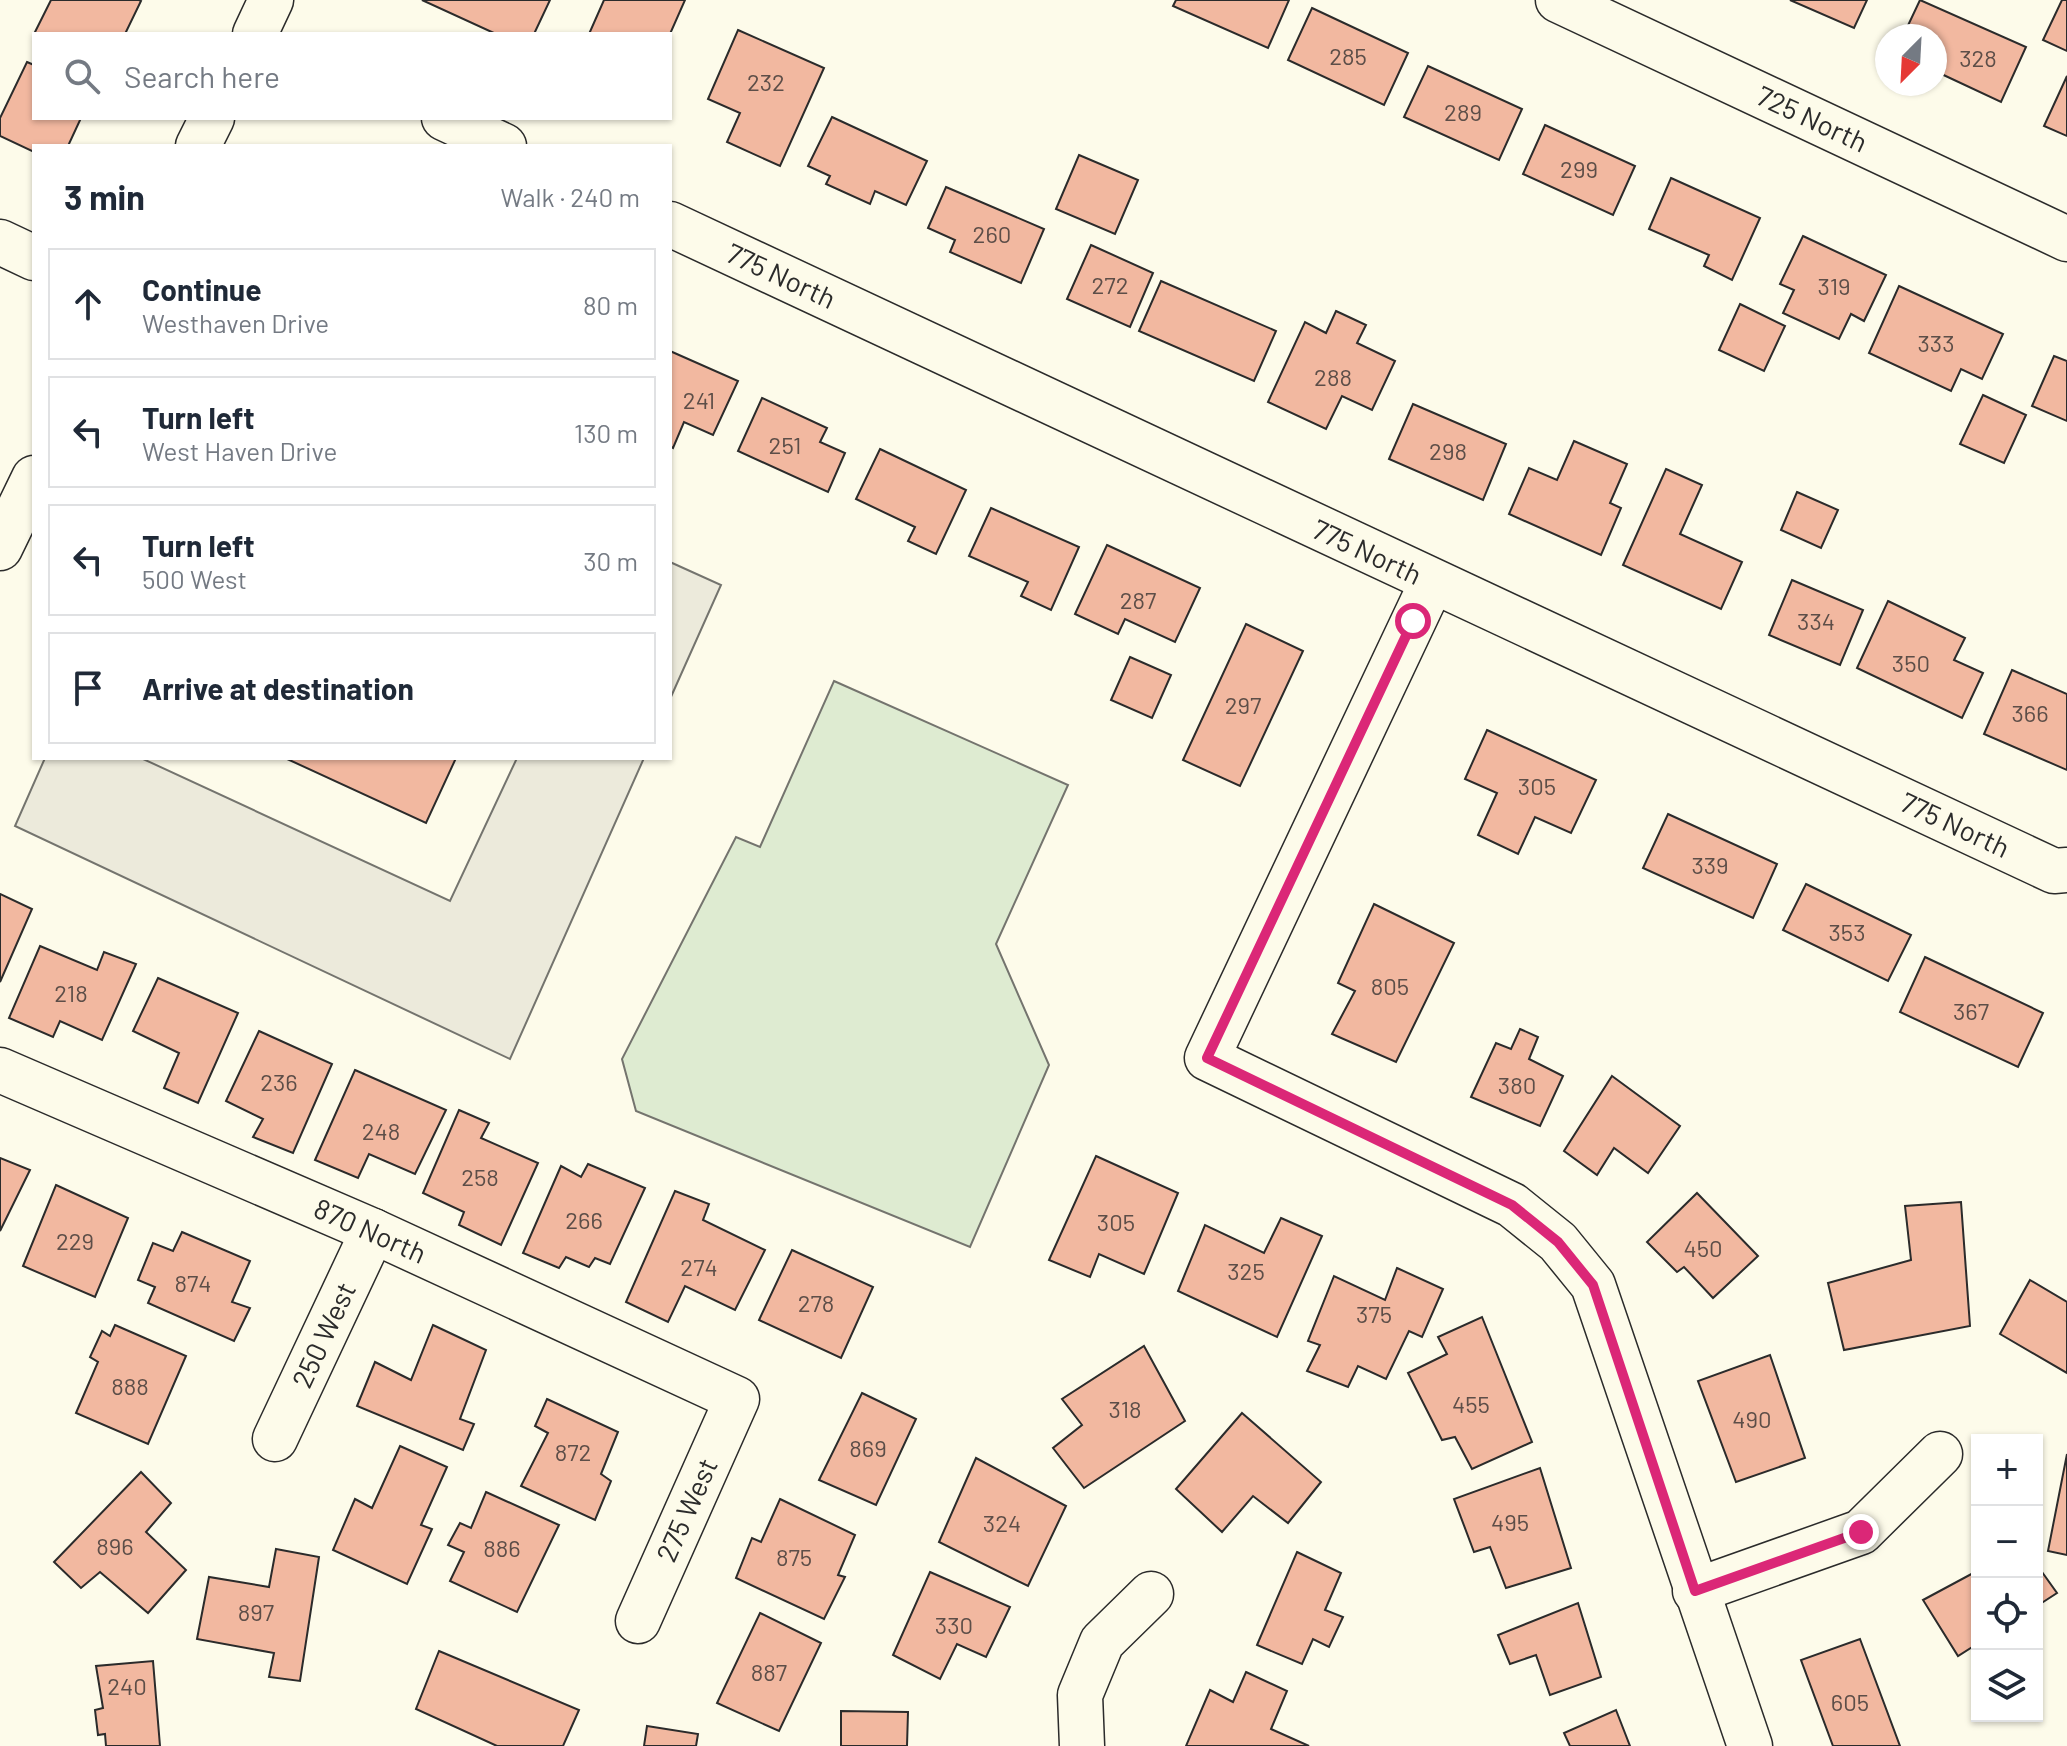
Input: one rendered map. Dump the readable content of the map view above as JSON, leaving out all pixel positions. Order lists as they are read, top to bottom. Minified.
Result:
{"streets":{"street":["725 North","775 North","870 North","250 West","275 West"]},"crossings":[["870 North","250 West"],["870 North","275 West"]],"house_numbers":["285","328","232","289","299","260","272","319","333","288","241","251","298","287","334","350","297","366","305","339","353","805","218","367","236","380","248","258","266","305","229","450","274","325","874","278","375","888","455","318","490","869","872","495","324","896","886","875","897","330","887","240","605"],"north":"bottom left","page":{"search":"Search here","heading":["3 min","Walk · 240 m"],"list":[["Continue","Westhaven Drive","80 m"],["Turn left","West Haven Drive","130 m"],["Turn left","500 West","30 m"],"Arrive at destination"],"map_buttons":["+","−"]}}
